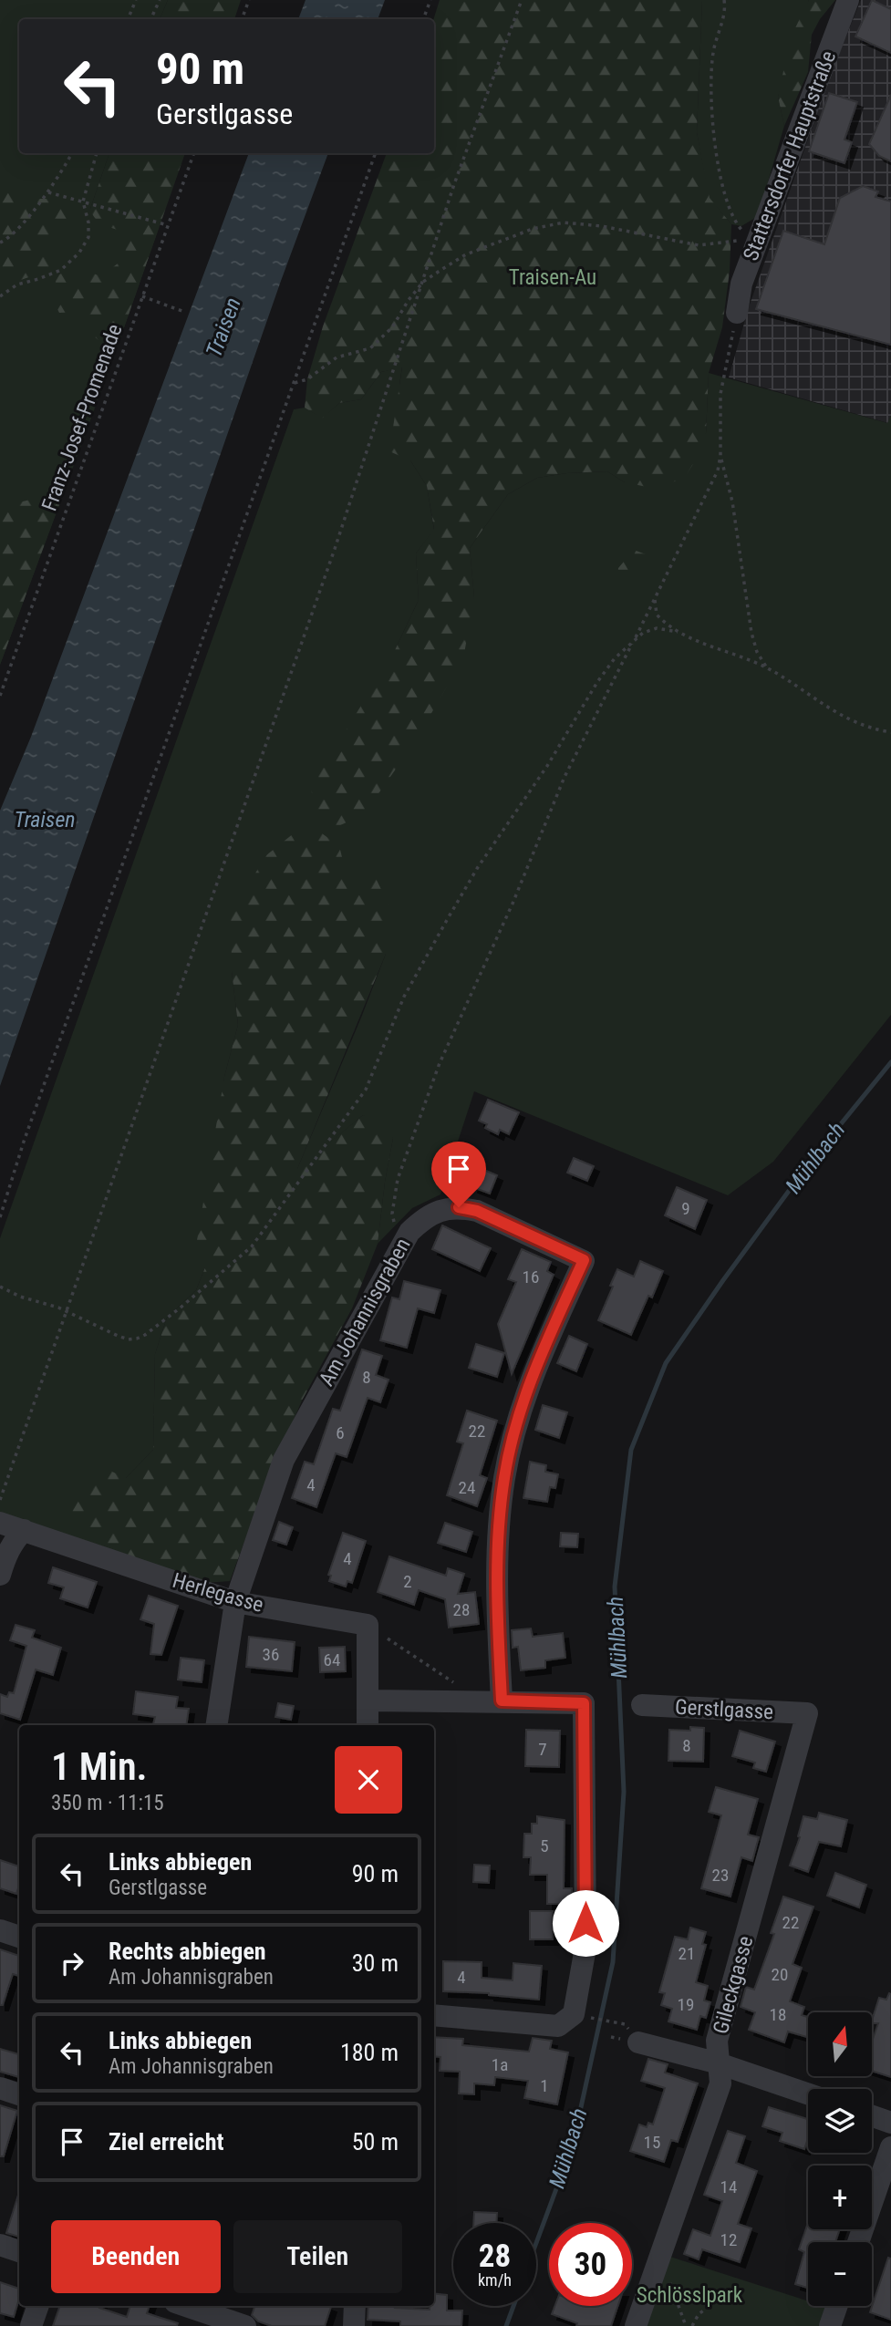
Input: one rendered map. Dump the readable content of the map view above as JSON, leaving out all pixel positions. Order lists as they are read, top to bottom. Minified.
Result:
{"streets":{"street":["Stattersdorfer Hauptstraße","Am Johannisgraben","Herlegasse","Gerstlgasse","Gileckgasse"],"path":["Franz-Josef-Promenade"]},"crossings":[["Am Johannisgraben","Herlegasse"],["Gerstlgasse","Gileckgasse"]],"water":["Traisen","Mühlbach"],"parks":["Traisen-Au","Schlösslpark"],"house_numbers":["9","16","8","22","6","4","24","4","2","28","36","64","8","7","5","23","22","21","20","4","19","18","1a","1","15","14","12"],"north":"top","page":{"turn":["90 m","Gerstlgasse"],"heading":["1 Min.","350 m · 11:15"],"list":[{"name":"Links abbiegen","note":"Gerstlgasse","value":"90 m"},{"name":"Rechts abbiegen","note":"Am Johannisgraben","value":"30 m"},{"name":"Links abbiegen","note":"Am Johannisgraben","value":"180 m"},{"name":"Ziel erreicht","value":"50 m"}],"map_buttons":["+","−"],"buttons":["Beenden","Teilen"],"speed":"28 km/h","limit":"30"}}
